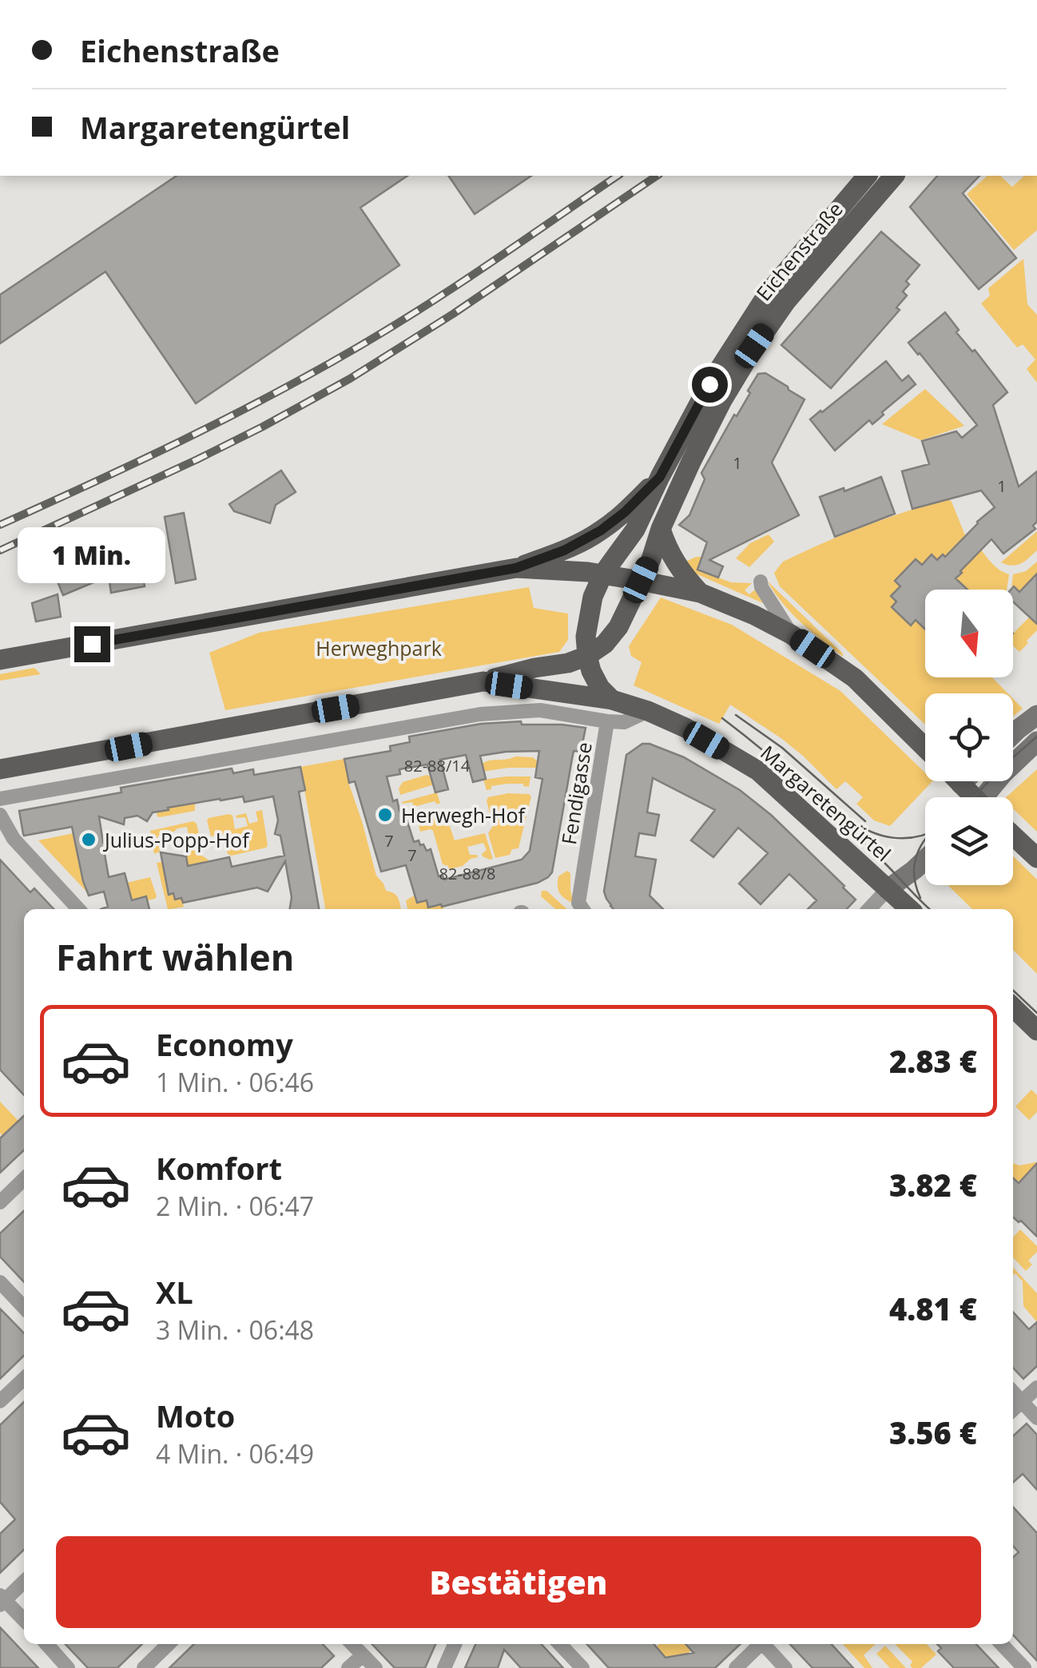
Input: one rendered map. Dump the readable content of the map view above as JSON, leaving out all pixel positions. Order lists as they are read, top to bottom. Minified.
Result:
{"streets":{"main road":["Eichenstraße","Margaretengürtel"],"street":["Fendigasse"]},"crossings":[["Eichenstraße","Margaretengürtel"],["Fendigasse","Margaretengürtel"]],"parks":["Herweghpark"],"places":["Herwegh-Hof","Julius-Popp-Hof"],"house_numbers":["1","1","82-88/14","7","7","82-88/8"],"north":"bottom","page":{"banner":["Eichenstraße","Margaretengürtel"],"bubble":"1 Min.","heading":"Fahrt wählen","list":[{"name":"Economy","note":"1 Min. · 06:46","value":"2.83 €"},{"name":"Komfort","note":"2 Min. · 06:47","value":"3.82 €"},{"name":"XL","note":"3 Min. · 06:48","value":"4.81 €"},{"name":"Moto","note":"4 Min. · 06:49","value":"3.56 €"}],"buttons":"Bestätigen"}}
